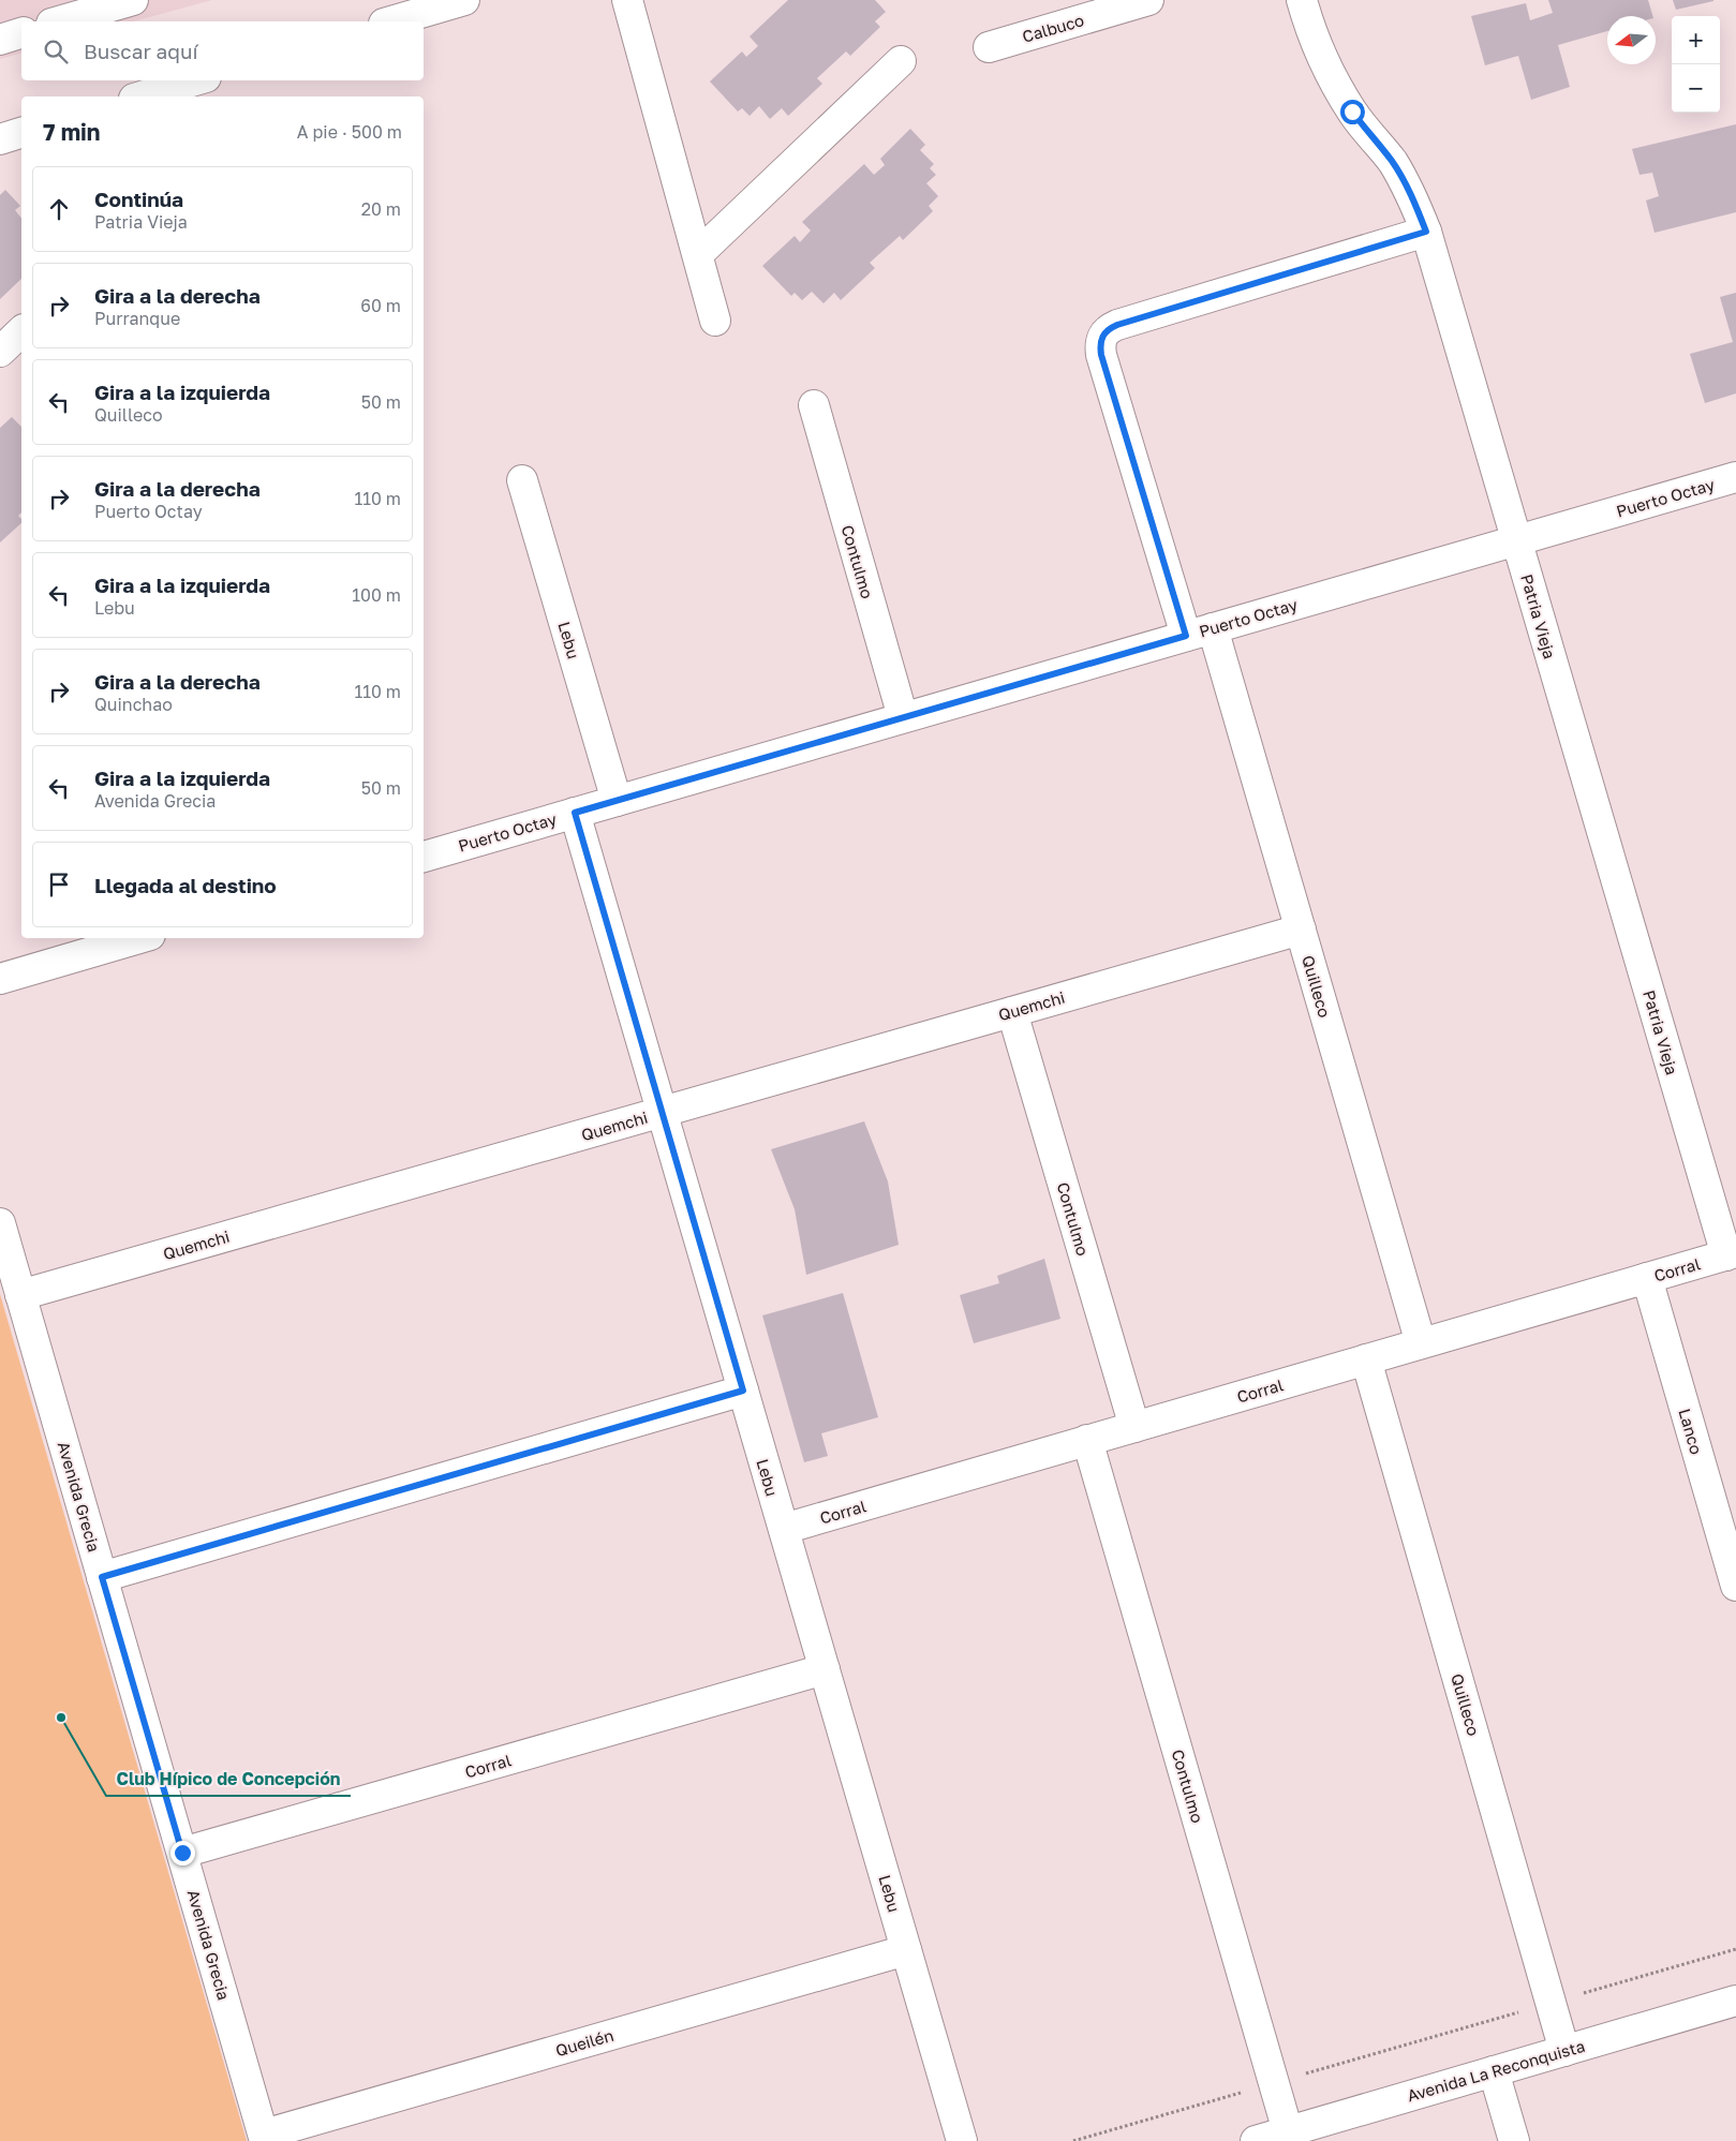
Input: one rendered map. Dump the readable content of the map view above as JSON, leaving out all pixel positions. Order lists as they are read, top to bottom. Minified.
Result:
{"streets":{"street":["Calbuco","Puerto Octay","Contulmo","Patria Vieja","Lebu","Quilleco","Quemchi","Corral","Lanco","Avenida Grecia","Queilén","Avenida La Reconquista"]},"crossings":[["Puerto Octay","Contulmo"],["Puerto Octay","Patria Vieja"],["Puerto Octay","Lebu"],["Puerto Octay","Quilleco"],["Contulmo","Quemchi"],["Contulmo","Corral"],["Contulmo","Avenida La Reconquista"],["Patria Vieja","Quilleco"],["Patria Vieja","Corral"],["Lebu","Quemchi"],["Lebu","Corral"],["Lebu","Queilén"],["Quilleco","Quemchi"],["Quilleco","Corral"],["Quilleco","Avenida La Reconquista"],["Quemchi","Avenida Grecia"],["Corral","Lanco"],["Corral","Avenida Grecia"],["Avenida Grecia","Queilén"]],"places":["Club Hípico de Concepción"],"north":"left","page":{"map_buttons":["+","−"],"search":"Buscar aquí","heading":["7 min","A pie · 500 m"],"list":[["Continúa","Patria Vieja","20 m"],["Gira a la derecha","Purranque","60 m"],["Gira a la izquierda","Quilleco","50 m"],["Gira a la derecha","Puerto Octay","110 m"],["Gira a la izquierda","Lebu","100 m"],["Gira a la derecha","Quinchao","110 m"],["Gira a la izquierda","Avenida Grecia","50 m"],"Llegada al destino"]}}
